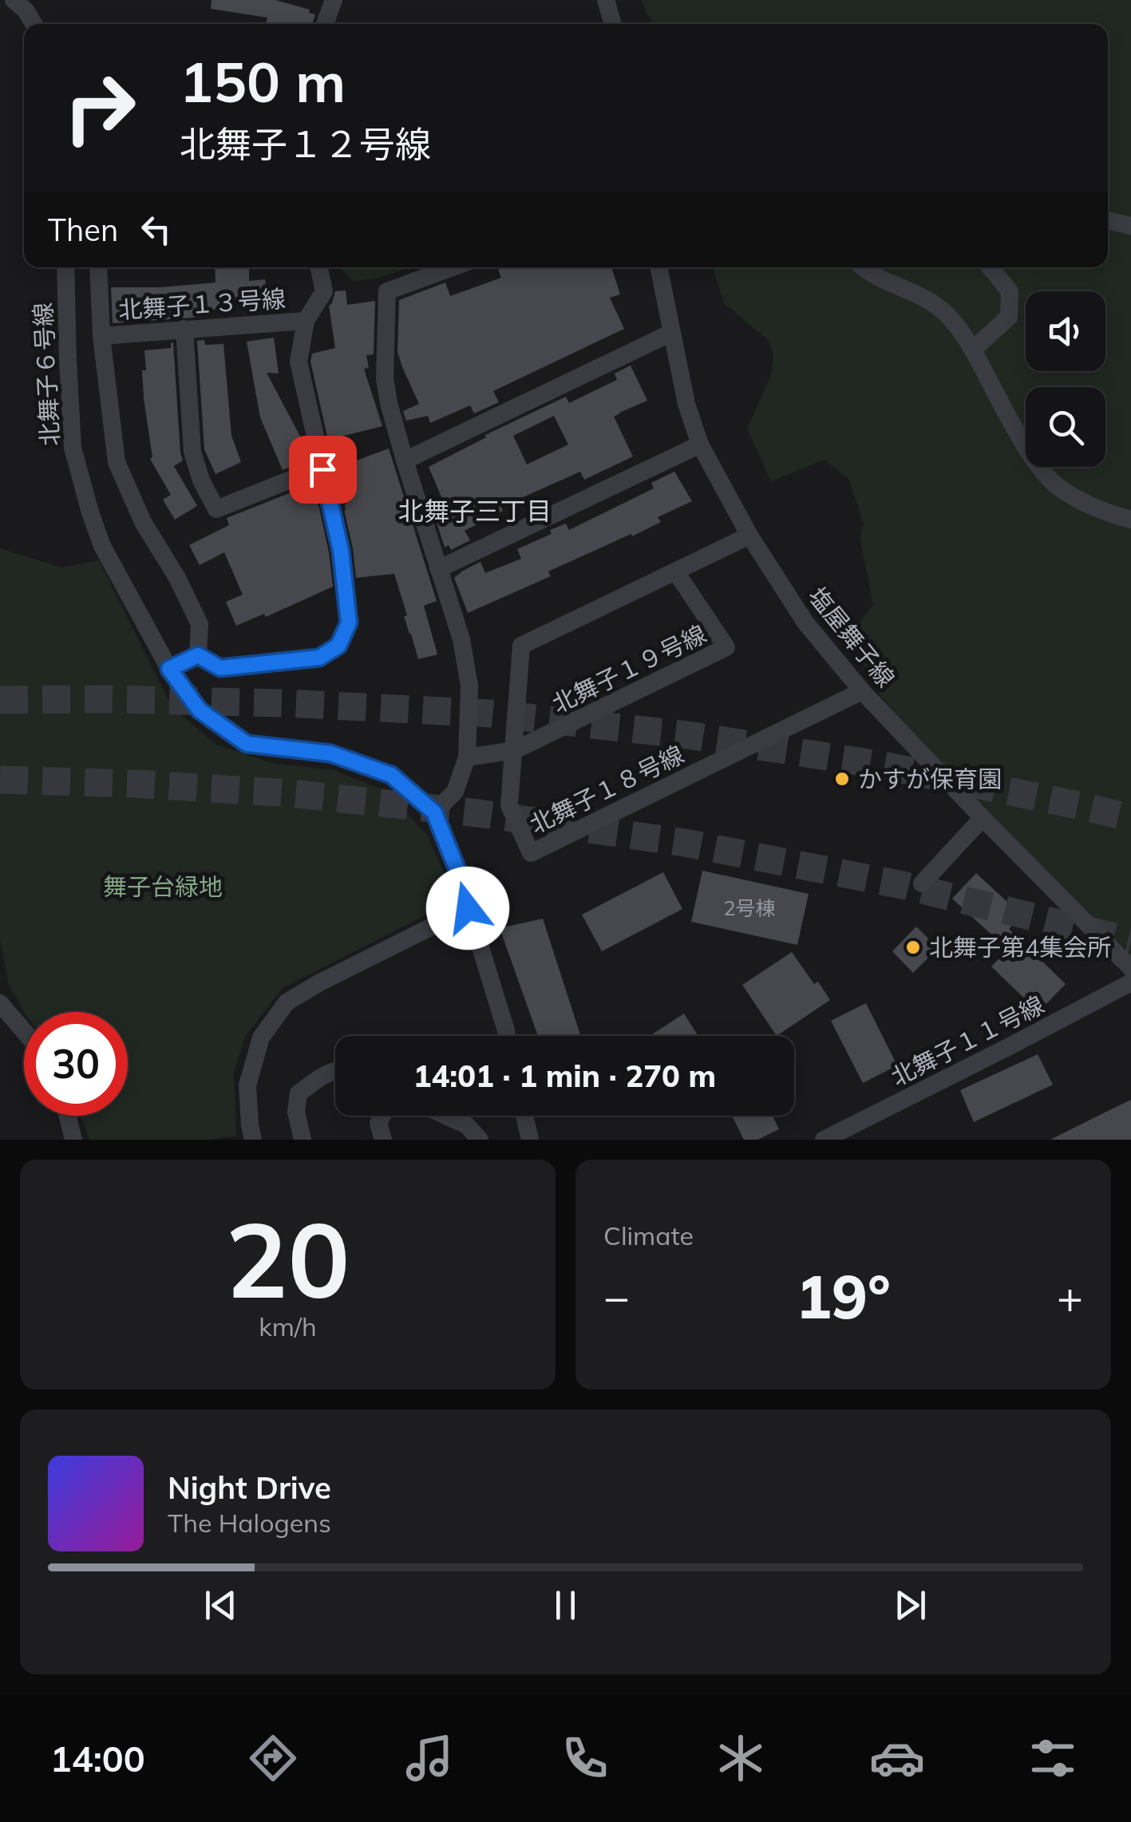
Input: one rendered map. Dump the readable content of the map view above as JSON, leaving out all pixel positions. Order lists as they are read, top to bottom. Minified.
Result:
{"streets":{"street":["北舞子１３号線","北舞子６号線","塩屋舞子線","北舞子１９号線","北舞子１８号線","北舞子１１号線"]},"crossings":[["塩屋舞子線","北舞子１８号線"],["北舞子１９号線","北舞子１８号線"]],"districts":["北舞子三丁目"],"parks":["舞子台緑地"],"places":["かすが保育園","北舞子第4集会所"],"house_numbers":["2号棟"],"page":{"turn":["150 m","北舞子１２号線"],"then":"Then","limit":"30","trip":"14:01 · 1 min · 270 m","tile":[["20","km/h"],"Climate"],"heat":["−","19°","+"],"song":["Night Drive","The Halogens"],"tabs":"14:00"}}
